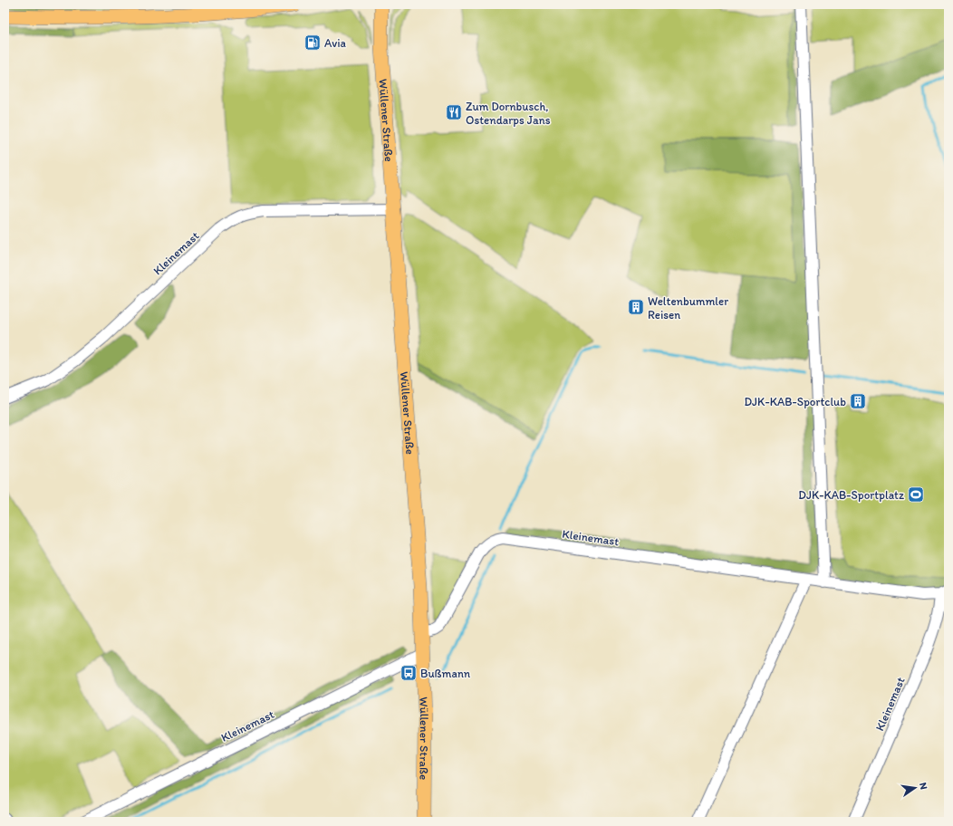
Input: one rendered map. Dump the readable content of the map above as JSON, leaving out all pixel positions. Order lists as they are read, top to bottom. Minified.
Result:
{"streets":{"main road":["Wüllener Straße"],"street":["Kleinemast"]},"crossings":[["Wüllener Straße","Kleinemast"]],"places":{"fuel station":["Avia"],"restaurant":["Zum Dornbusch, Ostendarps Jans"],"building":["Weltenbummler Reisen","DJK-KAB-Sportclub"],"sports":["DJK-KAB-Sportplatz"],"bus stop":["Bußmann"]},"north":"right"}
